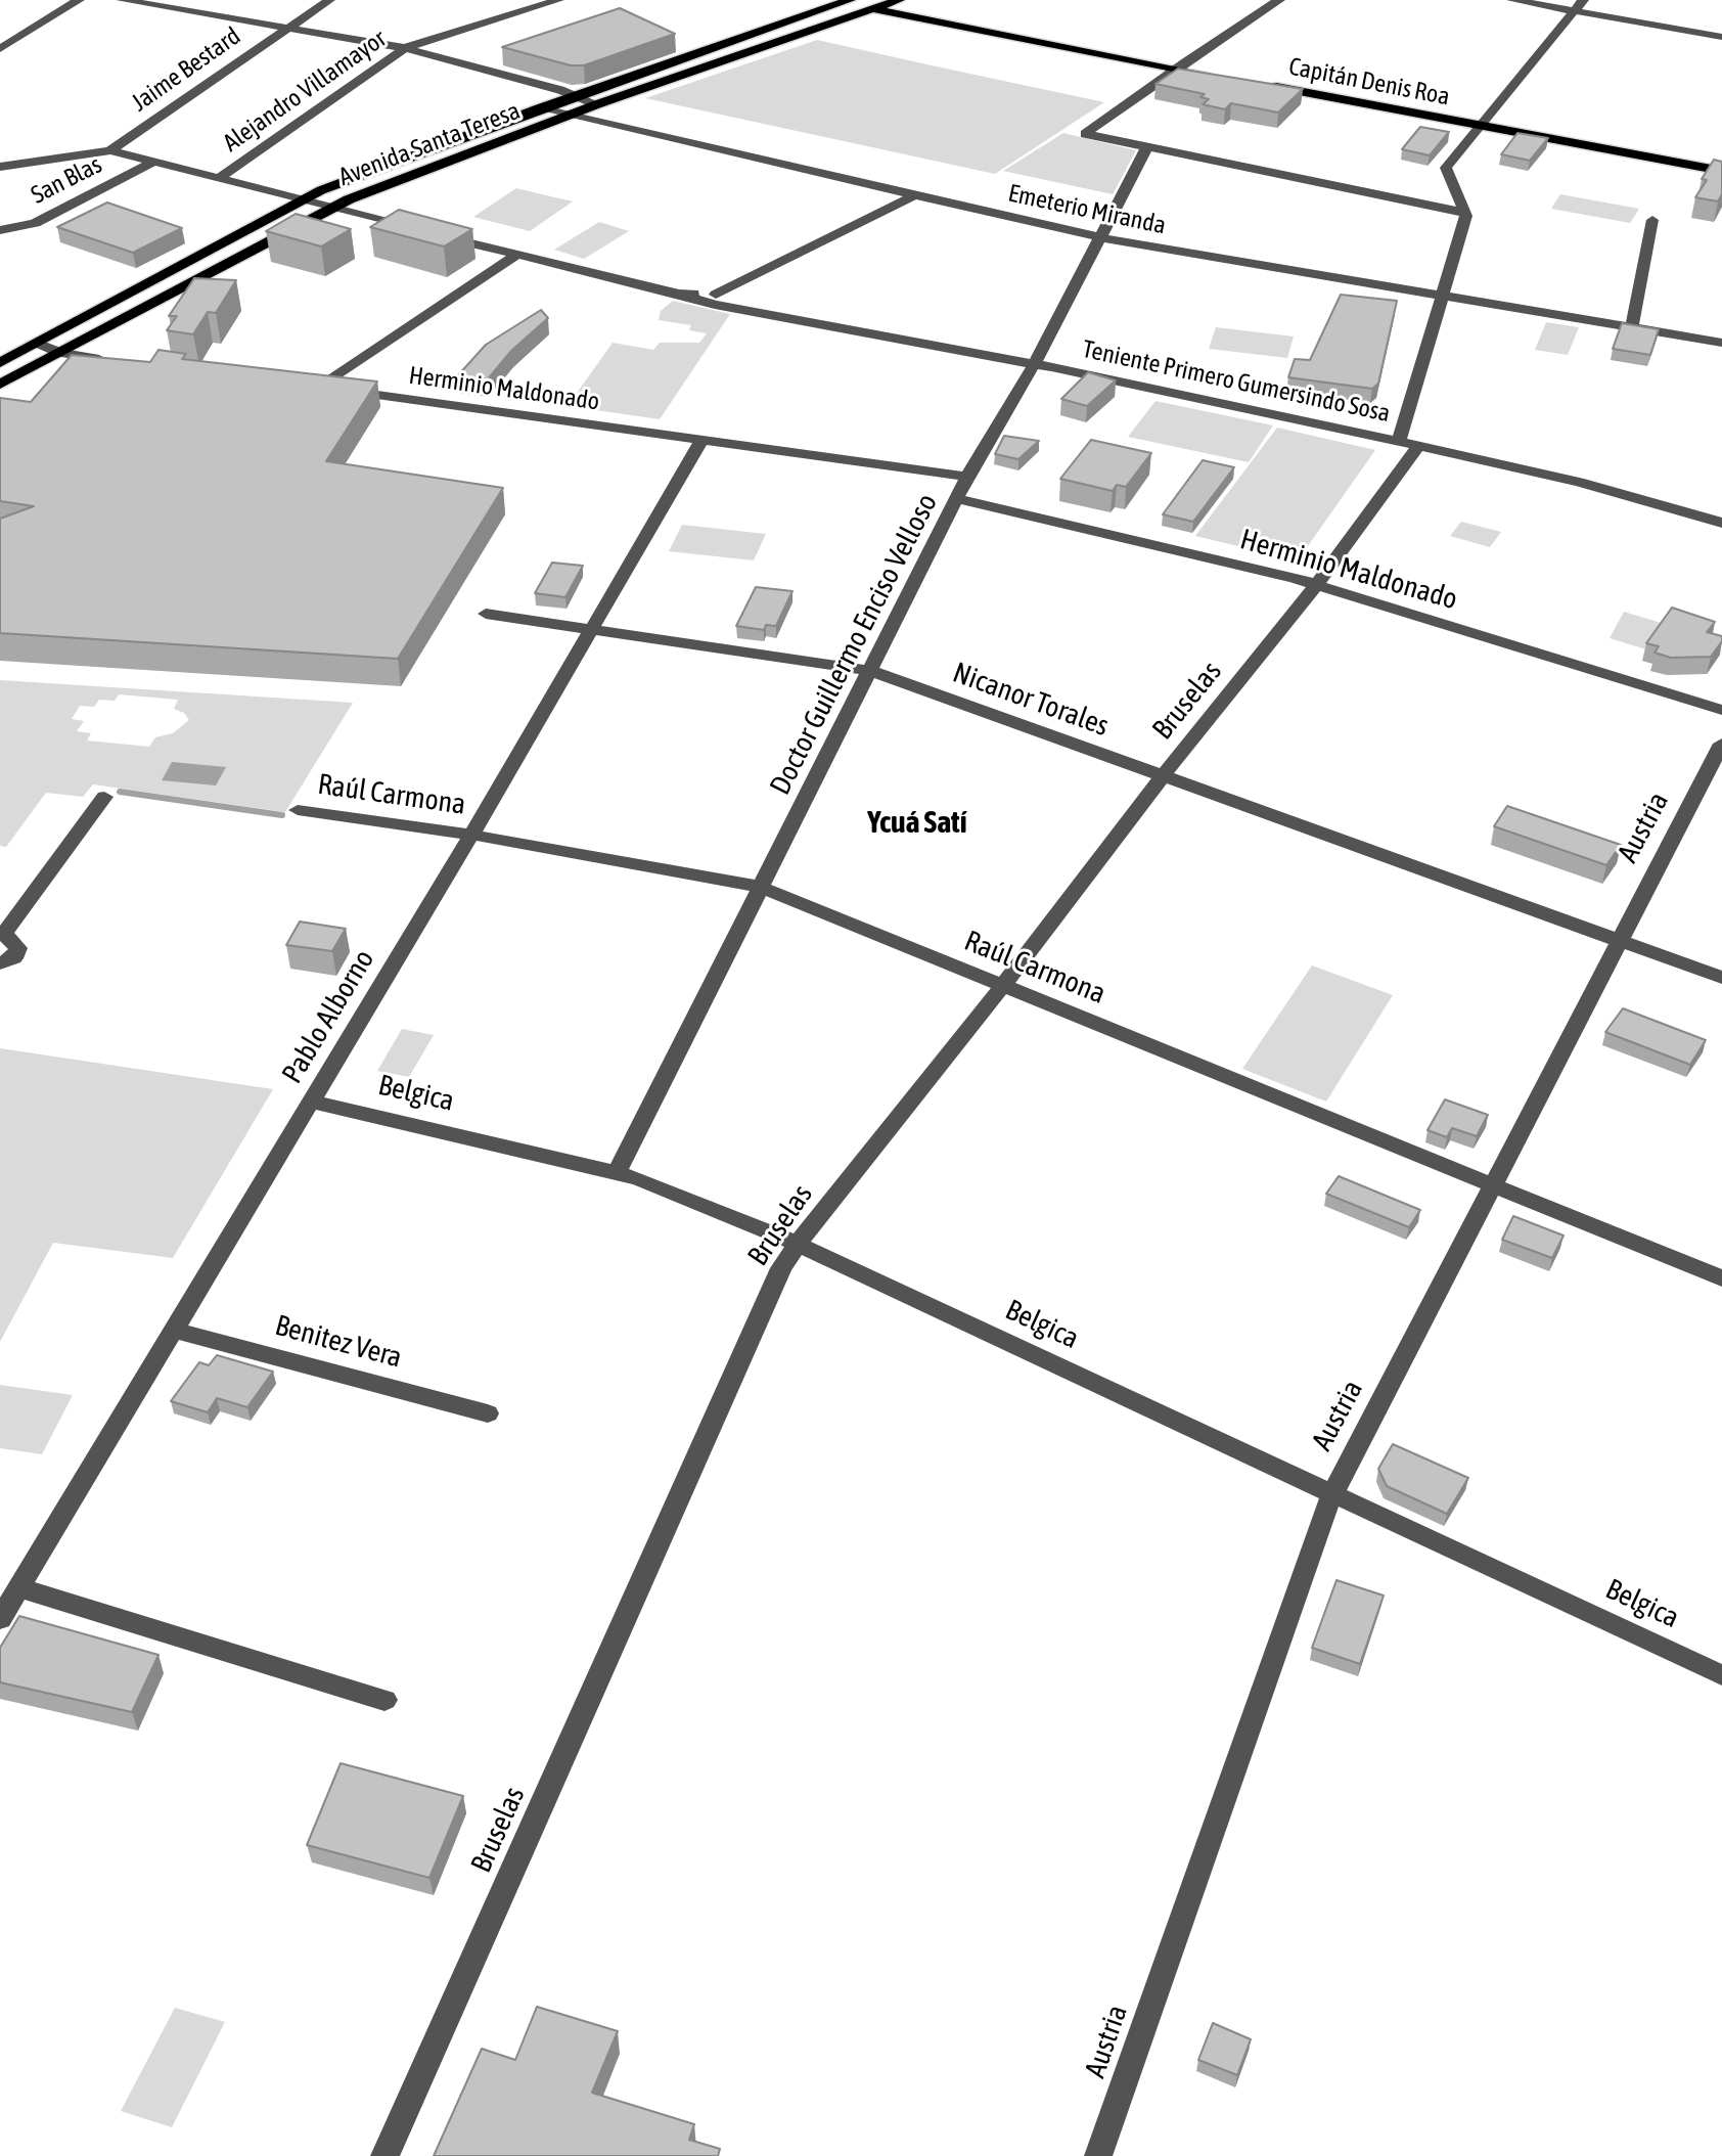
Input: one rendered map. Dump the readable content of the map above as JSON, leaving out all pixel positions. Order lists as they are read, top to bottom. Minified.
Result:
{"streets":{"main road":["Capitán Denis Roa","Avenida Santa Teresa"],"street":["Jaime Bestard","Alejandro Villamayor","San Blas","Emeterio Miranda","Teniente Primero Gumersindo Sosa","Herminio Maldonado","Doctor Guillermo Enciso Velloso","Nicanor Torales","Bruselas","Raúl Carmona","Austria","Pablo Alborno","Belgica","Benitez Vera"]},"crossings":[["Avenida Santa Teresa","Emeterio Miranda"],["Emeterio Miranda","Doctor Guillermo Enciso Velloso"],["Emeterio Miranda","Bruselas"],["Teniente Primero Gumersindo Sosa","Doctor Guillermo Enciso Velloso"],["Teniente Primero Gumersindo Sosa","Bruselas"],["Herminio Maldonado","Doctor Guillermo Enciso Velloso"],["Herminio Maldonado","Bruselas"],["Herminio Maldonado","Pablo Alborno"],["Doctor Guillermo Enciso Velloso","Nicanor Torales"],["Doctor Guillermo Enciso Velloso","Raúl Carmona"],["Doctor Guillermo Enciso Velloso","Belgica"],["Nicanor Torales","Bruselas"],["Nicanor Torales","Austria"],["Nicanor Torales","Pablo Alborno"],["Bruselas","Raúl Carmona"],["Bruselas","Belgica"],["Raúl Carmona","Austria"],["Raúl Carmona","Pablo Alborno"],["Austria","Belgica"],["Pablo Alborno","Belgica"],["Pablo Alborno","Benitez Vera"]],"districts":["Ycuá Satí"]}
